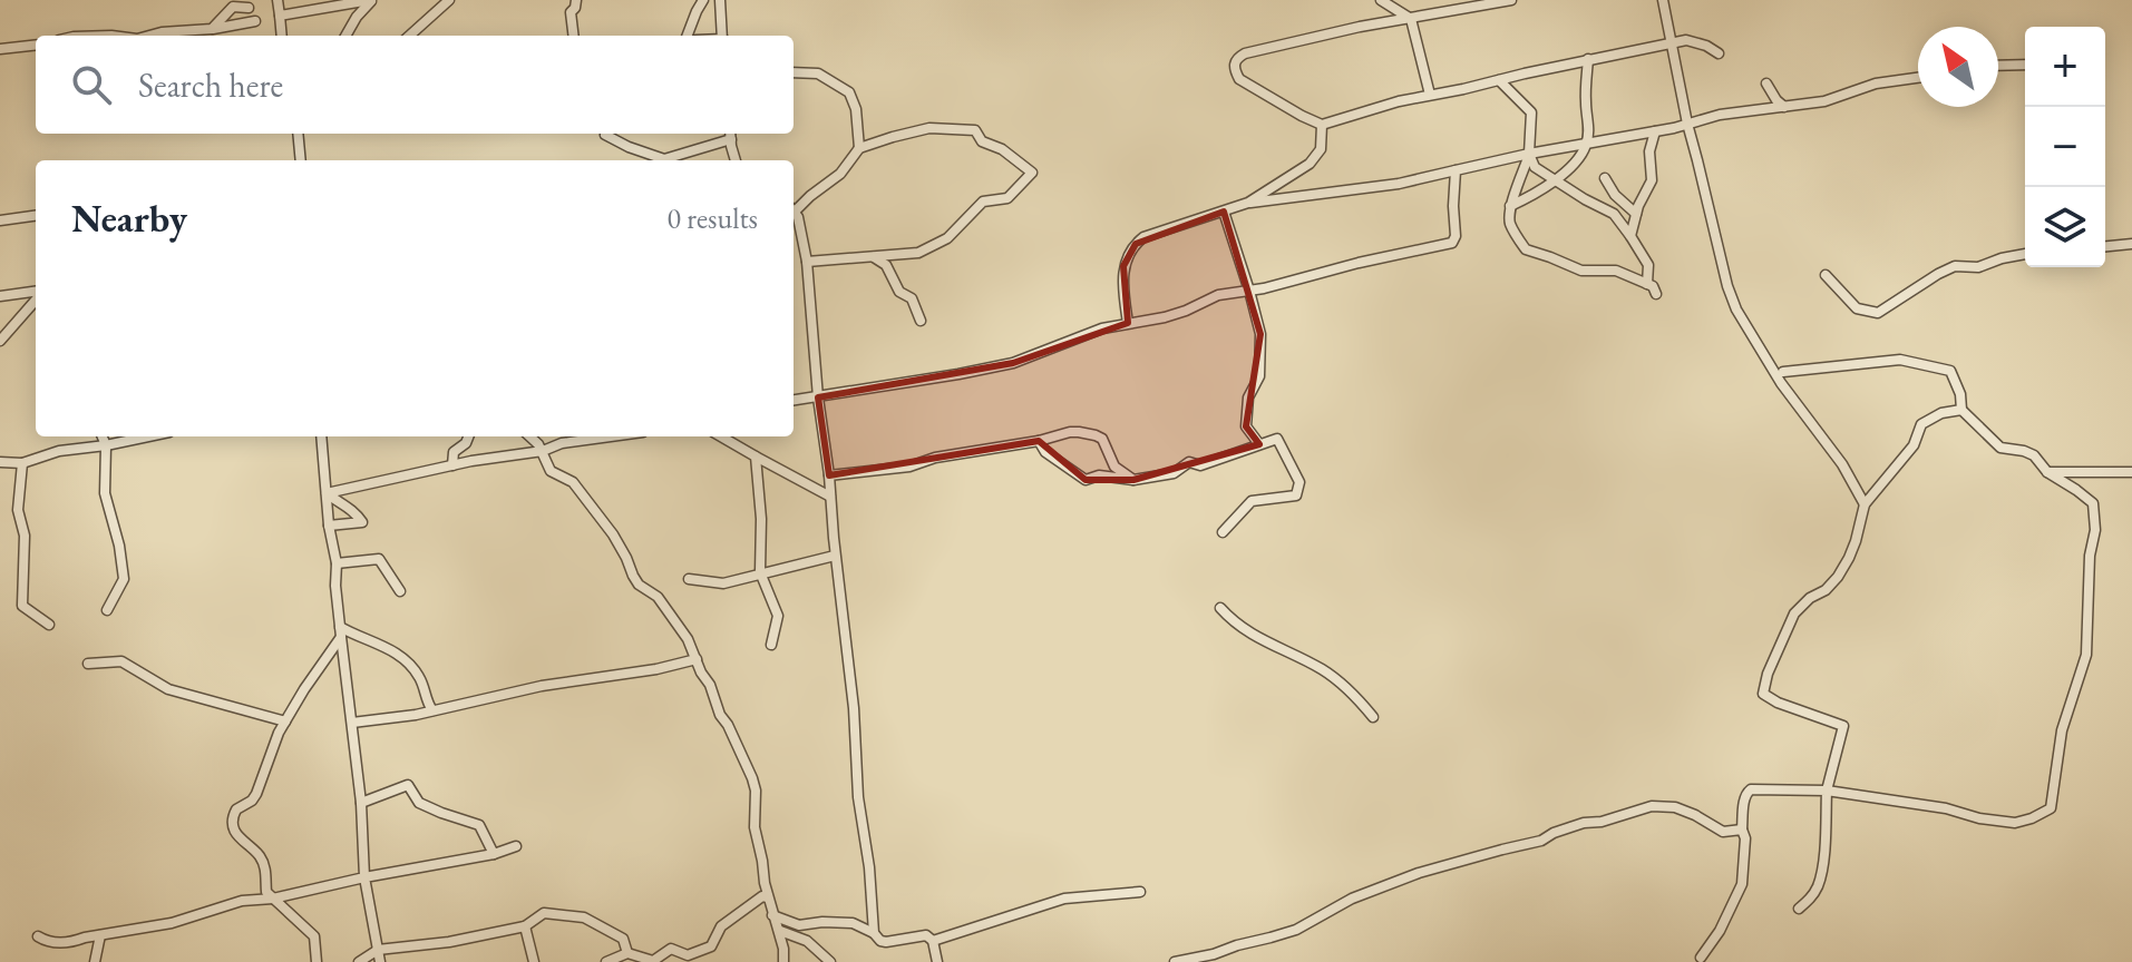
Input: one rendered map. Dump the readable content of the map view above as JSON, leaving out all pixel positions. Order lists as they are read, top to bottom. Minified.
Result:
{"north":"top left","page":{"map_buttons":["+","−"],"search":"Search here","heading":["Nearby","0 results"]}}
